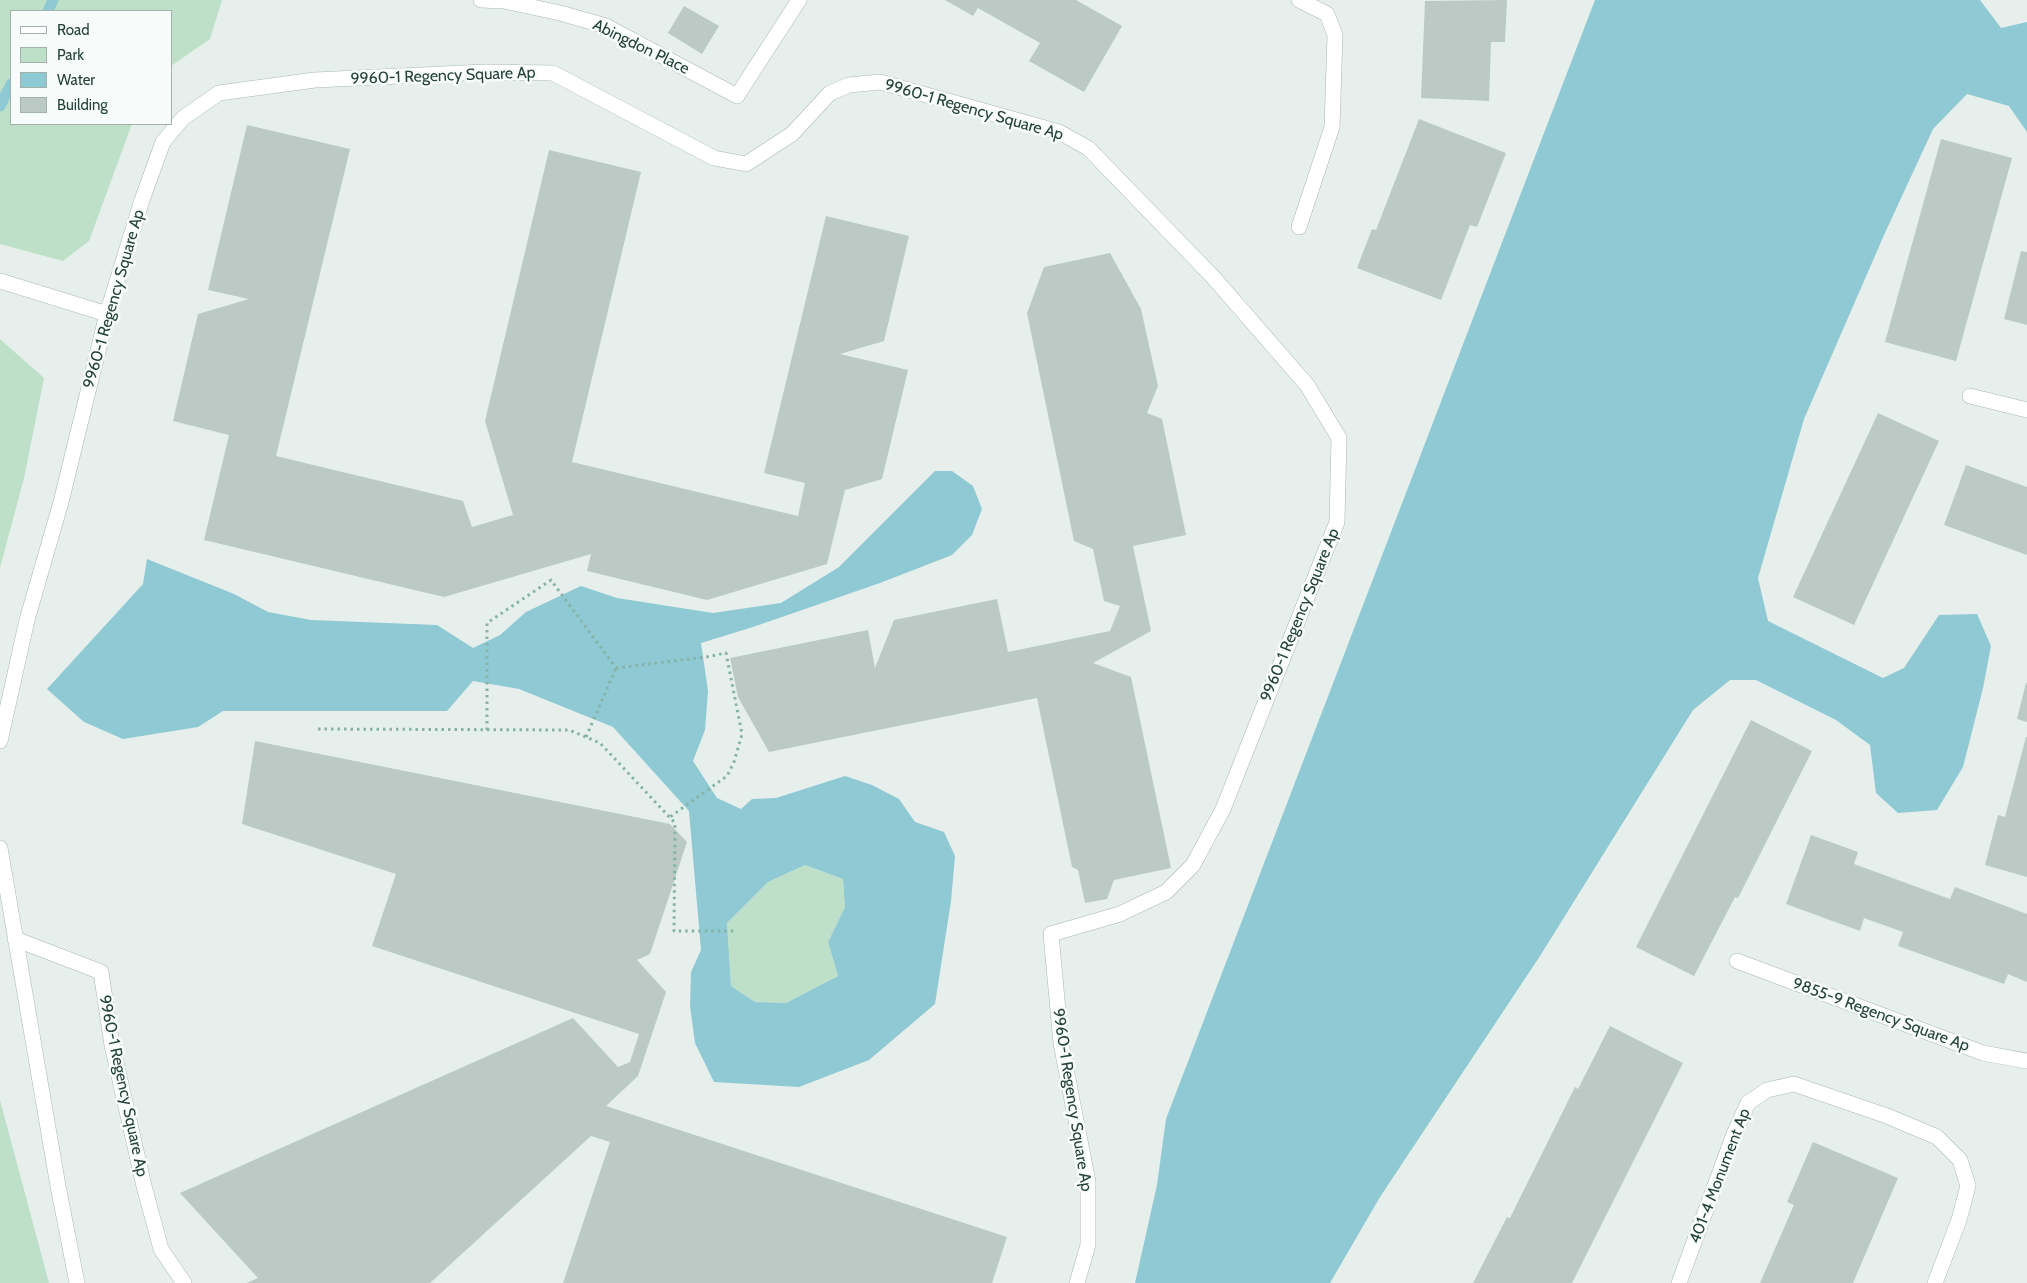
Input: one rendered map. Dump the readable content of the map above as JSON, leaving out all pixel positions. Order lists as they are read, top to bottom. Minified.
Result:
{"streets":{"street":["Abingdon Place","9960-1 Regency Square Ap","9855-9 Regency Square Ap","401-4 Monument Ap"]},"legend":["Road","Park","Water","Building"]}
